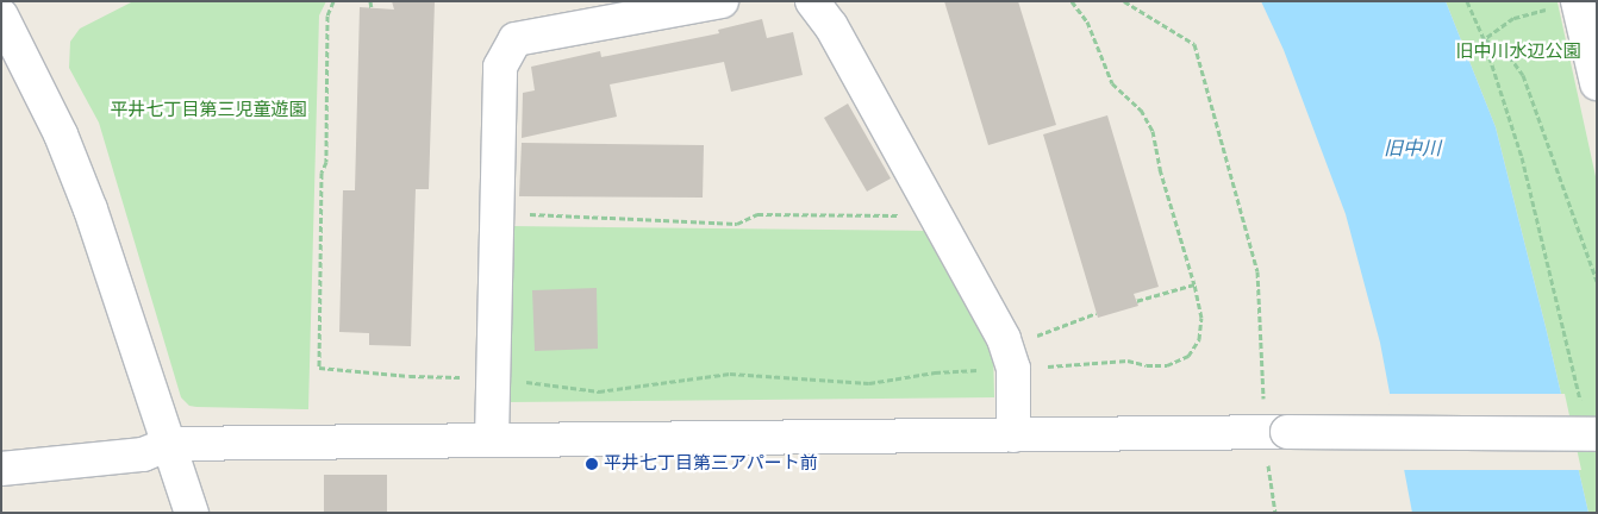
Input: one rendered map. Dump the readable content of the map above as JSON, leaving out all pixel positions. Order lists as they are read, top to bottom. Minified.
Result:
{"water":["旧中川"],"parks":["旧中川水辺公園","平井七丁目第三児童遊園"],"places":["平井七丁目第三アパート前"]}
